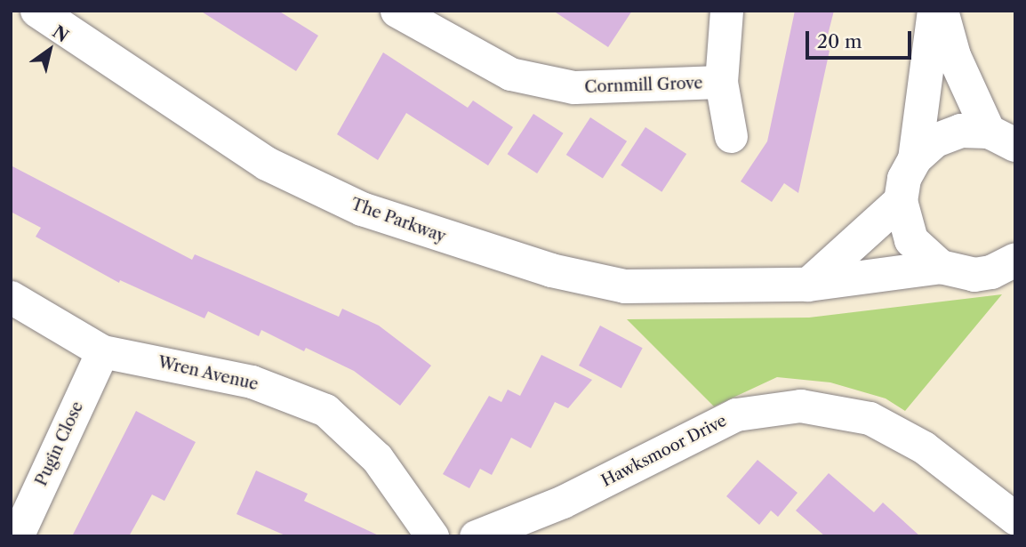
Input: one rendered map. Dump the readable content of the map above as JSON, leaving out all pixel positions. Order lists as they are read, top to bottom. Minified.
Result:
{"streets":{"street":["Cornmill Grove","The Parkway","Wren Avenue","Pugin Close","Hawksmoor Drive"]},"crossings":[["Wren Avenue","Pugin Close"]],"scale_bar":"20 m","north":"top right"}
